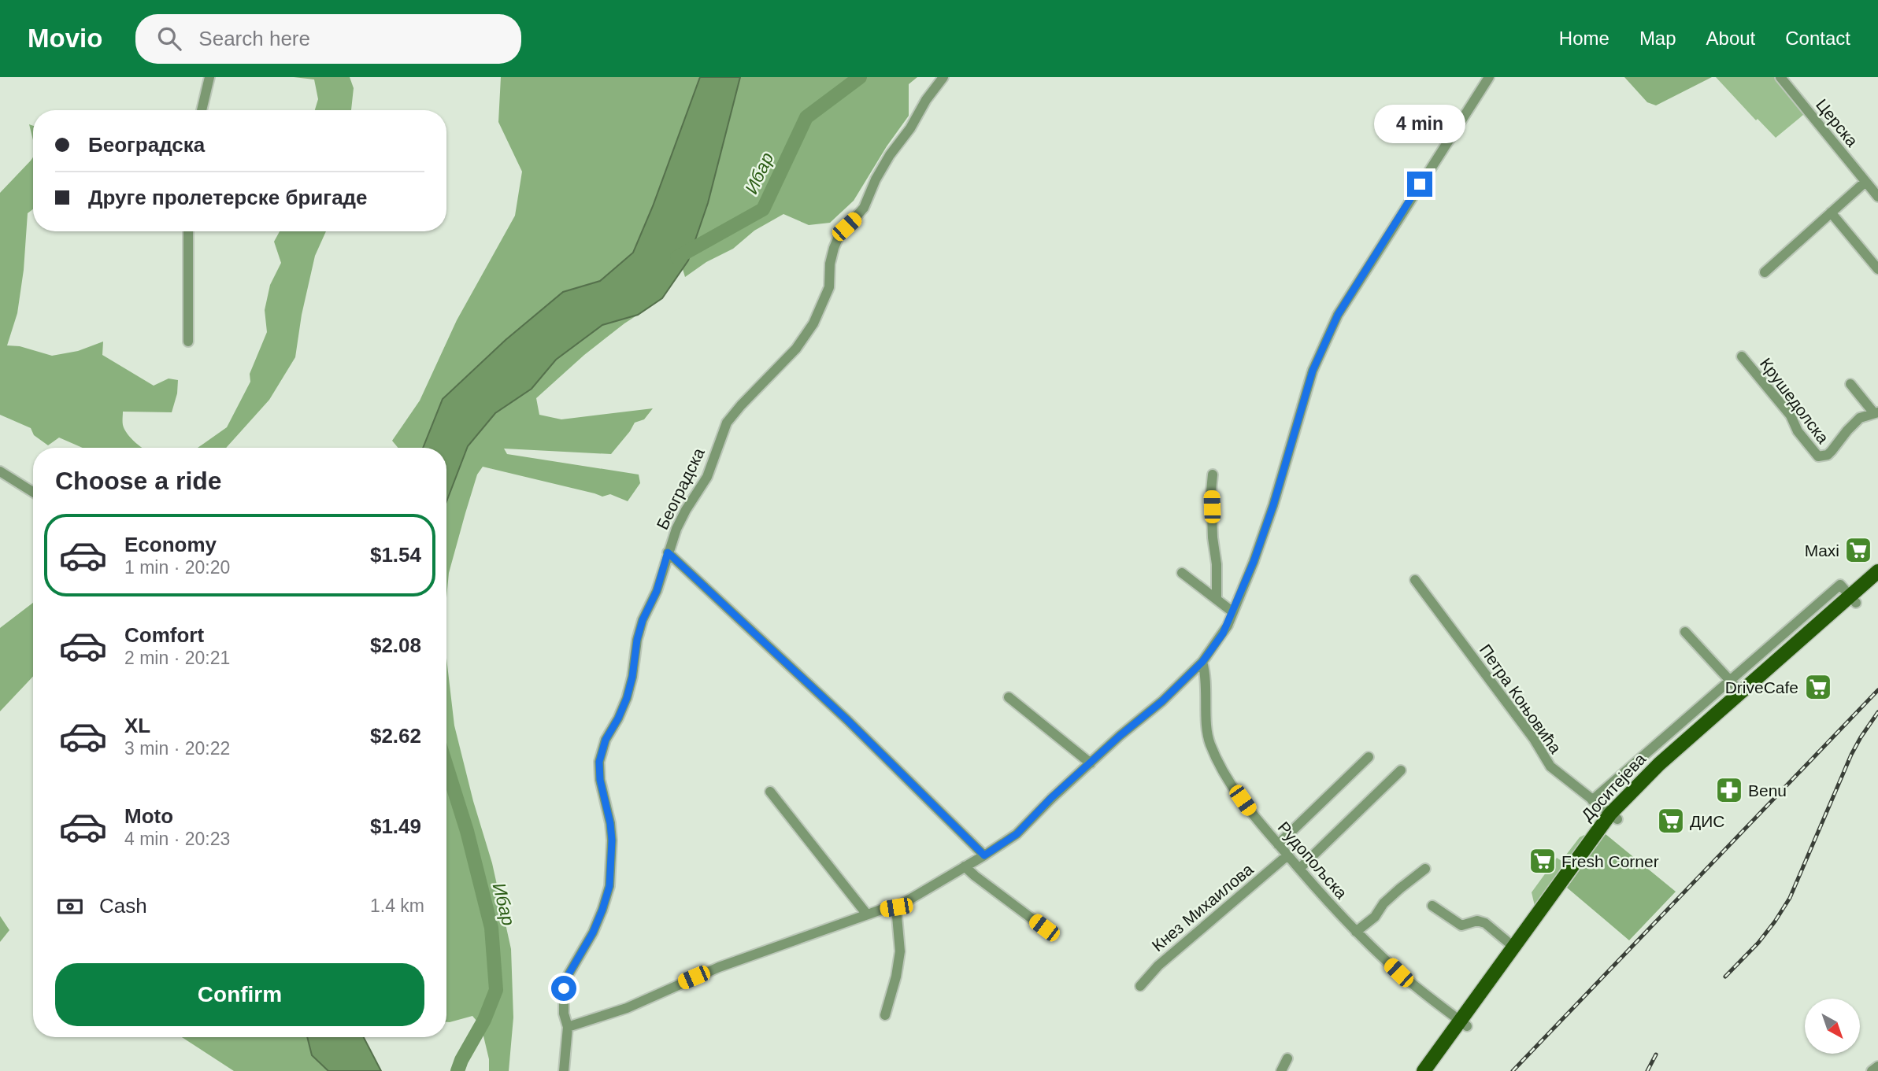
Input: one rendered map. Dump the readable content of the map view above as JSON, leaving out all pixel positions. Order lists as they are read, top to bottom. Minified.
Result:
{"streets":{"main road":["Доситејева"],"street":["Церска","Крушедолска","Београдска","Петра Коњовића","Рудопољска","Кнез Михаилова"]},"crossings":[["Петра Коњовића","Доситејева"],["Доситејева","Рудопољска"],["Рудопољска","Кнез Михаилова"]],"water":["Ибар"],"places":{"supermarket":["Maxi","DriveCafe","ДИС","Fresh Corner"],"pharmacy":["Benu"]},"north":"bottom right","page":{"header":"Movio","search":"Search here","nav":["Home","Map","About","Contact"],"bubble":"4 min","banner":["Београдска","Друге пролетерске бригаде"],"heading":"Choose a ride","list":[{"name":"Economy","note":"1 min · 20:20","value":"$1.54"},{"name":"Comfort","note":"2 min · 20:21","value":"$2.08"},{"name":"XL","note":"3 min · 20:22","value":"$2.62"},{"name":"Moto","note":"4 min · 20:23","value":"$1.49"}],"pay":["Cash","1.4 km"],"buttons":"Confirm"}}
